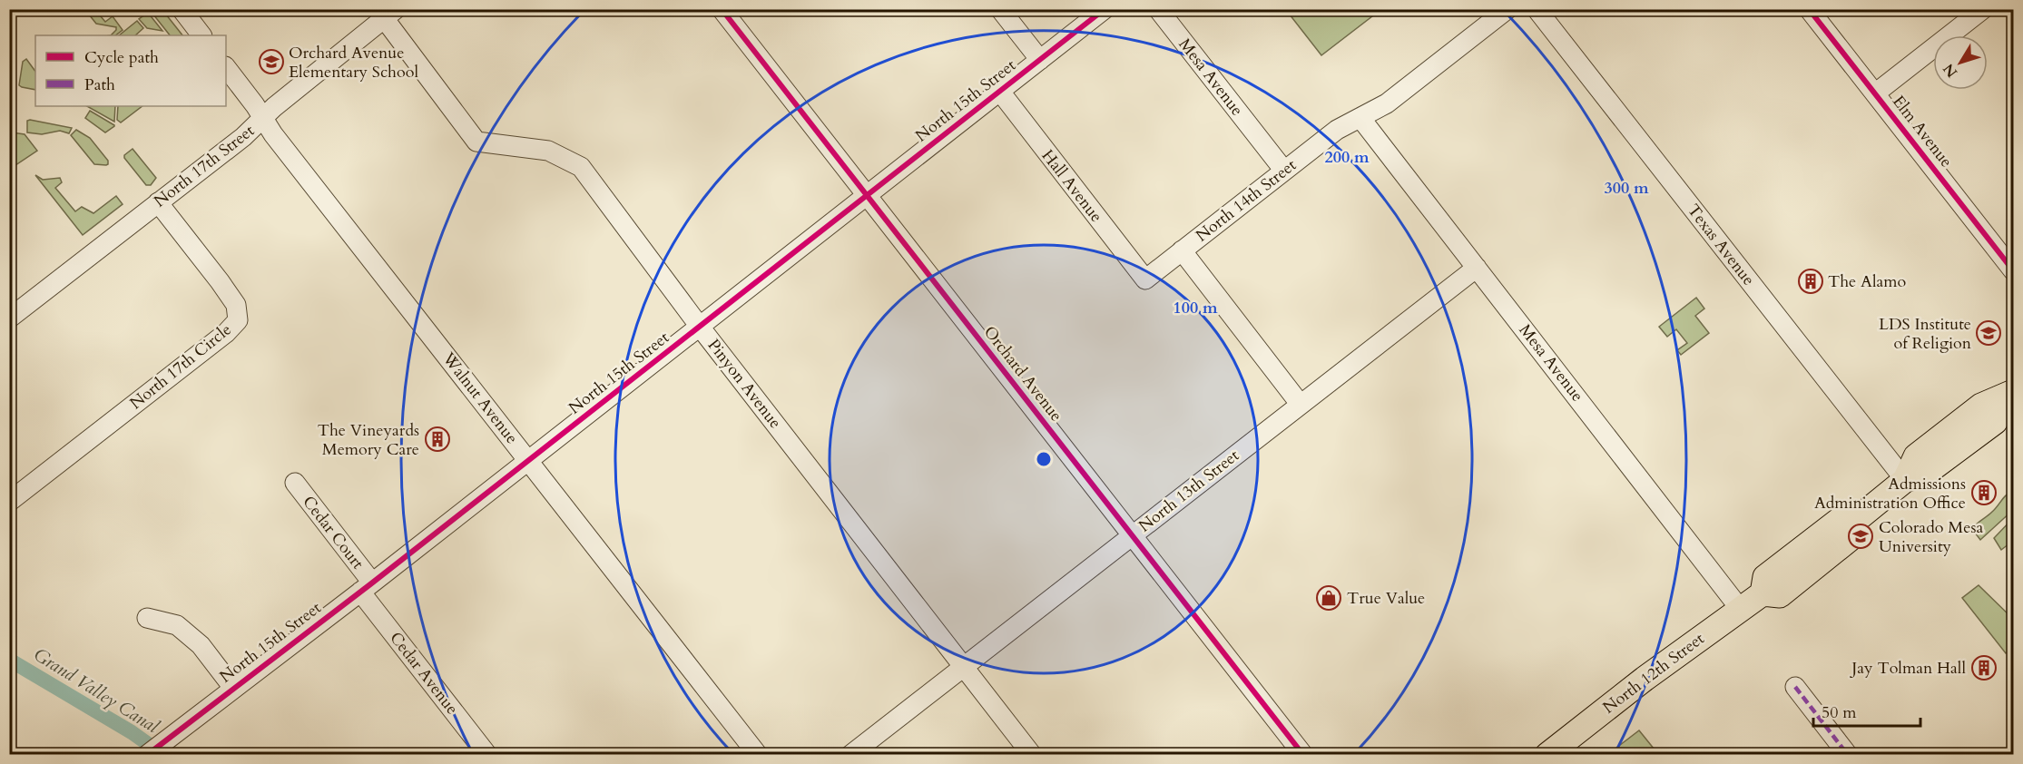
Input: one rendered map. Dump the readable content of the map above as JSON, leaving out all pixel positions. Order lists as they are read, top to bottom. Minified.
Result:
{"streets":{"main road":["North 12th Street"],"street":["Mesa Avenue","North 15th Street","Elm Avenue","North 17th Street","Hall Avenue","North 14th Street","Texas Avenue","North 17th Circle","Orchard Avenue","Pinyon Avenue","Walnut Avenue","North 13th Street","Cedar Court","Cedar Avenue"]},"crossings":[["Mesa Avenue","North 14th Street"],["Mesa Avenue","North 13th Street"],["Mesa Avenue","North 12th Street"],["North 15th Street","Hall Avenue"],["North 15th Street","Orchard Avenue"],["North 15th Street","Pinyon Avenue"],["North 15th Street","Walnut Avenue"],["North 15th Street","Cedar Court"],["North 15th Street","Cedar Avenue"],["North 17th Street","North 17th Circle"],["North 17th Street","Pinyon Avenue"],["North 17th Street","Walnut Avenue"],["Hall Avenue","North 14th Street"],["Texas Avenue","North 12th Street"],["Orchard Avenue","North 13th Street"],["Pinyon Avenue","North 13th Street"],["Cedar Court","Cedar Avenue"]],"water":["Grand Valley Canal"],"places":{"school or university":["Orchard Avenue Elementary School","LDS Institute of Religion","Colorado Mesa University"],"building":["The Alamo","The Vineyards Memory Care","Admissions Administration Office","Jay Tolman Hall"],"shop":["True Value"]},"legend":["Cycle path","Path"],"scale_bar":"50 m","north":"bottom left","rings":["200 m","300 m","100 m"]}
